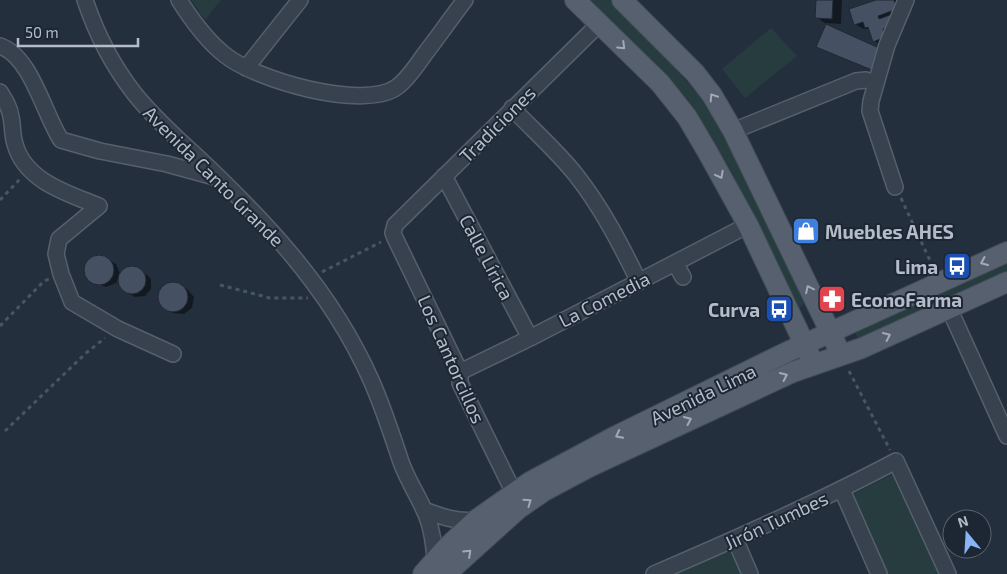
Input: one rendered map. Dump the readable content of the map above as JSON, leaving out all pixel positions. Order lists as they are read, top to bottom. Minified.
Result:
{"streets":{"main road":["Avenida Lima"],"street":["Tradiciones","Avenida Canto Grande","Calle Lírica","La Comedia","Los Cantorcillos","Jirón Tumbes"]},"crossings":[["Tradiciones","Calle Lírica"],["Tradiciones","Los Cantorcillos"],["Avenida Canto Grande","Avenida Lima"],["Calle Lírica","La Comedia"],["La Comedia","Los Cantorcillos"],["Los Cantorcillos","Avenida Lima"]],"places":{"shop":["Muebles AHES"],"bus stop":["Lima","Curva"],"pharmacy":["EconoFarma"]},"scale_bar":"50 m","north":"top"}
